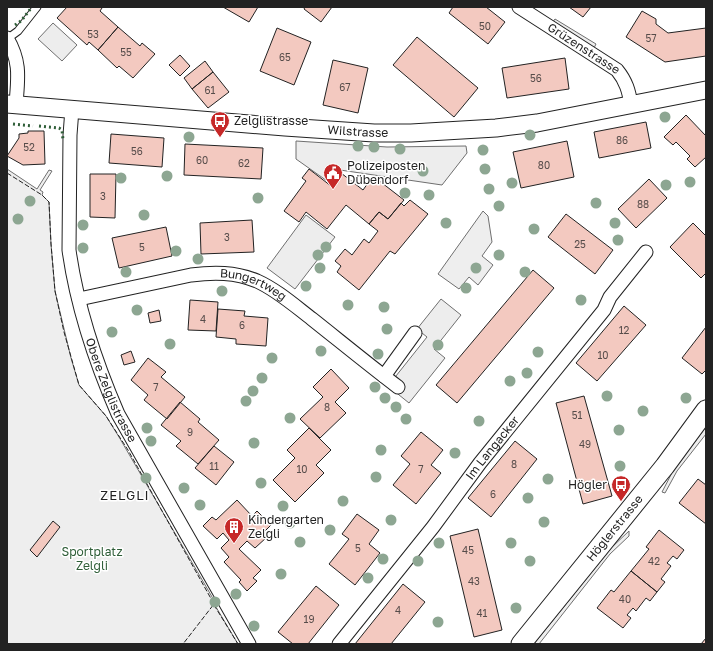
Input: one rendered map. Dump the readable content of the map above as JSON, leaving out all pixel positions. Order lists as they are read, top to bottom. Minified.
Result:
{"streets":{"main road":["Höglerstrasse"],"street":["Grüzenstrasse","Wilstrasse","Bungertweg","Obere Zelglistrasse","Im Langacker"]},"crossings":[["Grüzenstrasse","Wilstrasse"],["Wilstrasse","Obere Zelglistrasse"],["Bungertweg","Obere Zelglistrasse"]],"districts":["ZELGLI"],"parks":["Sportplatz Zelgli"],"places":{"bus stop":["Zelglistrasse","Högler"],"public building":["Polizeiposten Dübendorf"],"building":["Kindergarten Zelgli"]},"house_numbers":["50","53","57","55","65","56","67","61","86","52","56","60","62","80","3","88","3","25","5","4","6","12","10","7","8","51","9","49","8","11","10","7","6","5","45","42","43","40","4","41","19"]}
